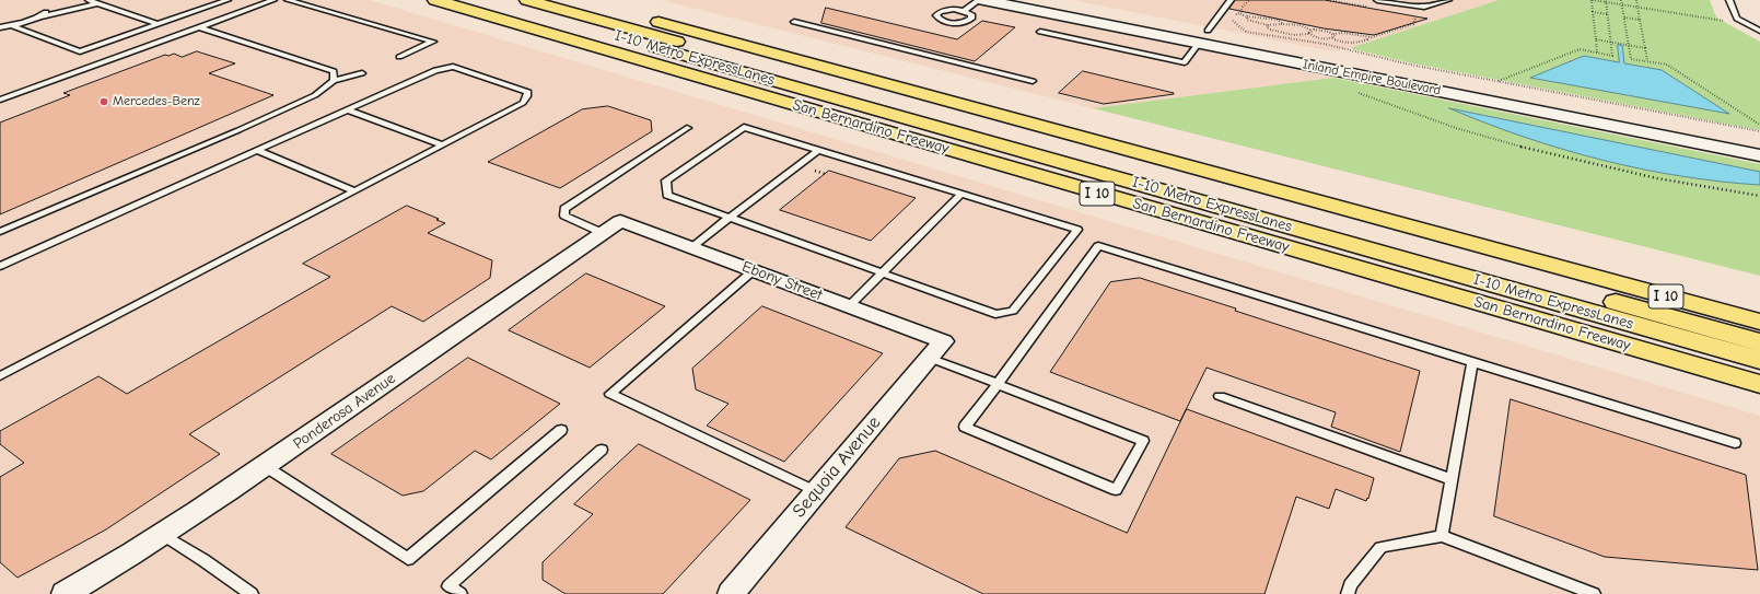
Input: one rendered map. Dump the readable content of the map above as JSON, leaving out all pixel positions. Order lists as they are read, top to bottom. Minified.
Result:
{"streets":{"highway":["I-10 Metro ExpressLanes","San Bernardino Freeway","I 10"],"main road":["Inland Empire Boulevard"],"street":["Ebony Street","Ponderosa Avenue","Sequoia Avenue"]},"crossings":[["Ebony Street","Ponderosa Avenue"],["Ebony Street","Sequoia Avenue"]],"places":["Mercedes-Benz"]}
